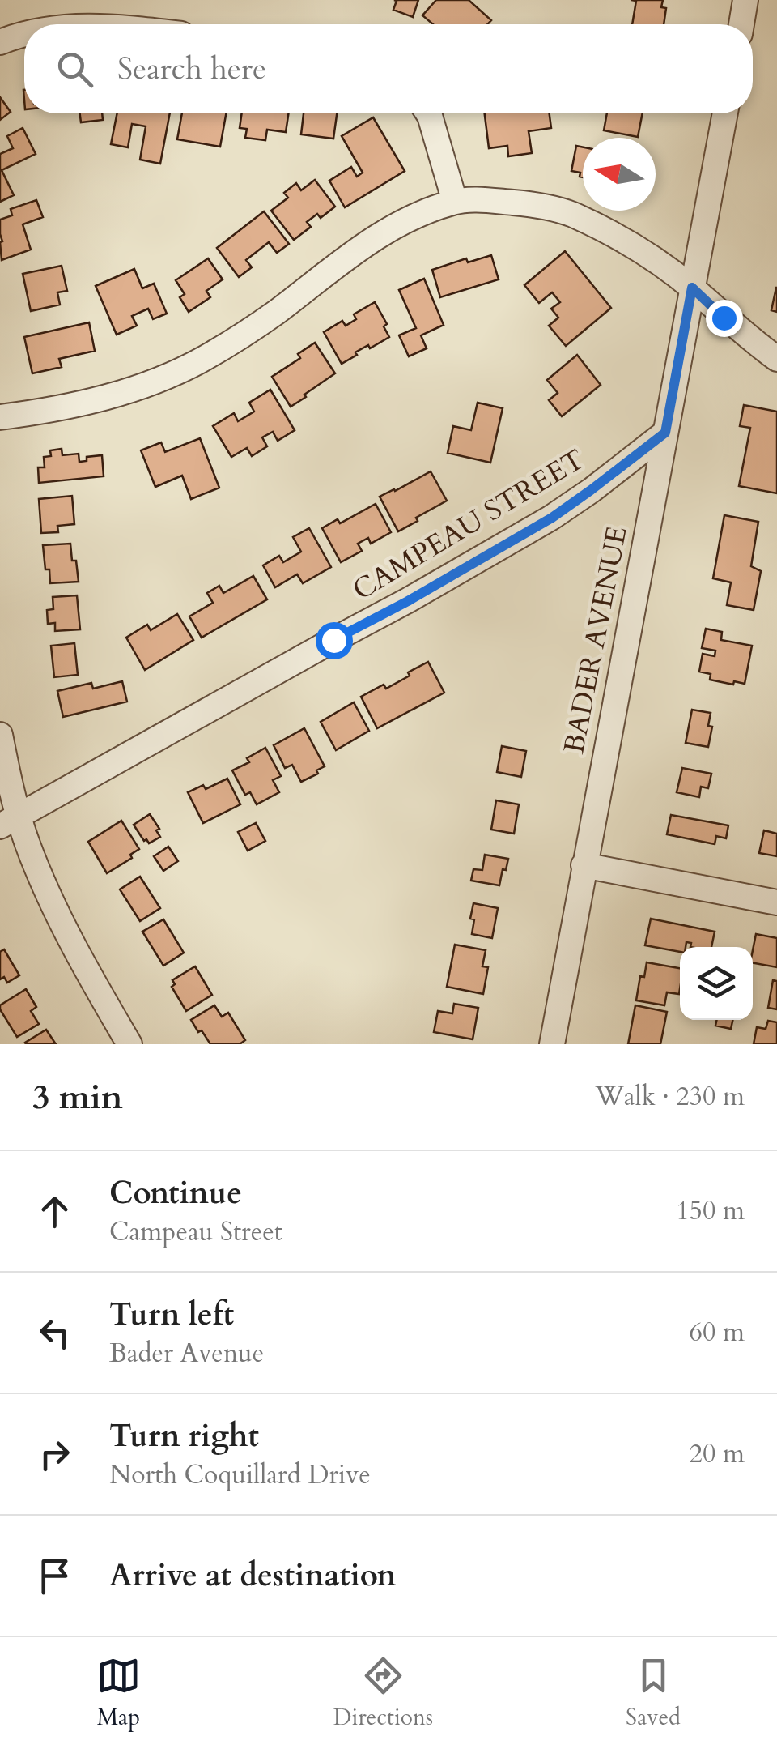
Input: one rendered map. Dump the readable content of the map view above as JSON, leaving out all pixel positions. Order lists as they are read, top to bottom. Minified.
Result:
{"streets":{"street":["CAMPEAU STREET","BADER AVENUE"]},"crossings":[["CAMPEAU STREET","BADER AVENUE"]],"north":"left","page":{"search":"Search here","heading":["3 min","Walk · 230 m"],"list":[["Continue","Campeau Street","150 m"],["Turn left","Bader Avenue","60 m"],["Turn right","North Coquillard Drive","20 m"],"Arrive at destination"],"nav":["Map","Directions","Saved"]}}
